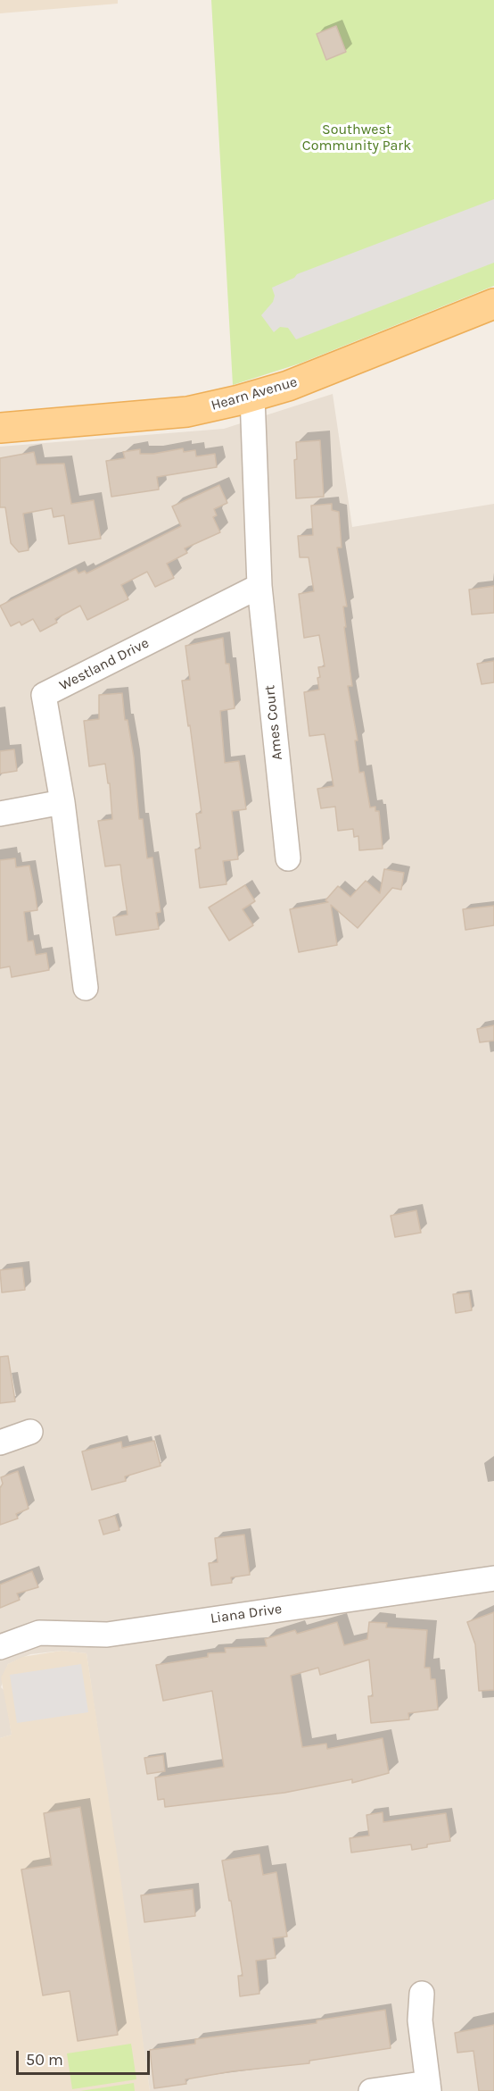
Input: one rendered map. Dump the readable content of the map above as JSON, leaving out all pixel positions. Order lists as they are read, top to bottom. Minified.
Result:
{"streets":{"main road":["Hearn Avenue"],"street":["Westland Drive","Ames Court","Liana Drive"]},"crossings":[["Westland Drive","Ames Court"]],"parks":["Southwest Community Park"],"scale_bar":"50 m"}
